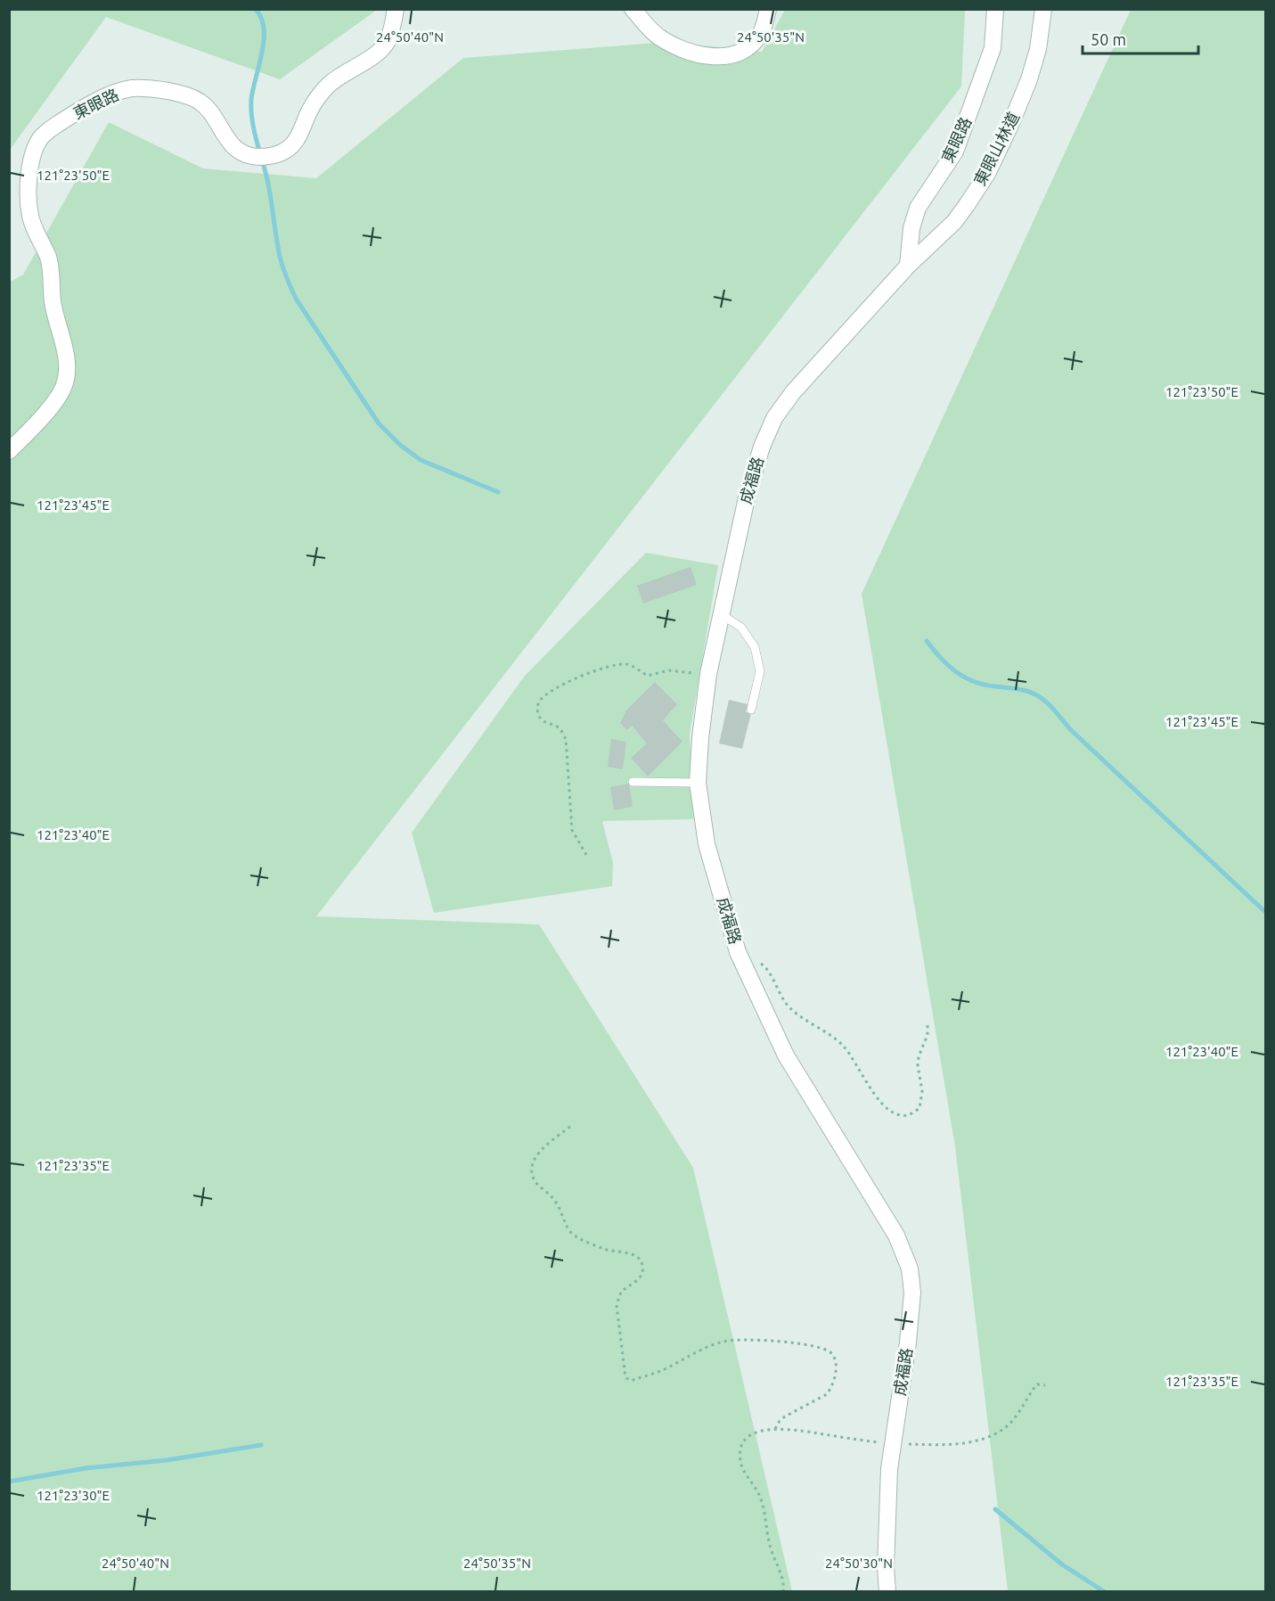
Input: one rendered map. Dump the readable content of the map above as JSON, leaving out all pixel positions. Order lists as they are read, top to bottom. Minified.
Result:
{"streets":{"street":["東眼路","東眼山林道","成福路"]},"crossings":[["東眼路","東眼山林道"],["東眼路","成福路"],["東眼山林道","成福路"]],"scale_bar":"50 m","coordinates":["24°50'40\"N","24°50'35\"N","121°23'50\"E","121°23'45\"E","121°23'40\"E","121°23'35\"E","121°23'30\"E","24°50'30\"N"]}
